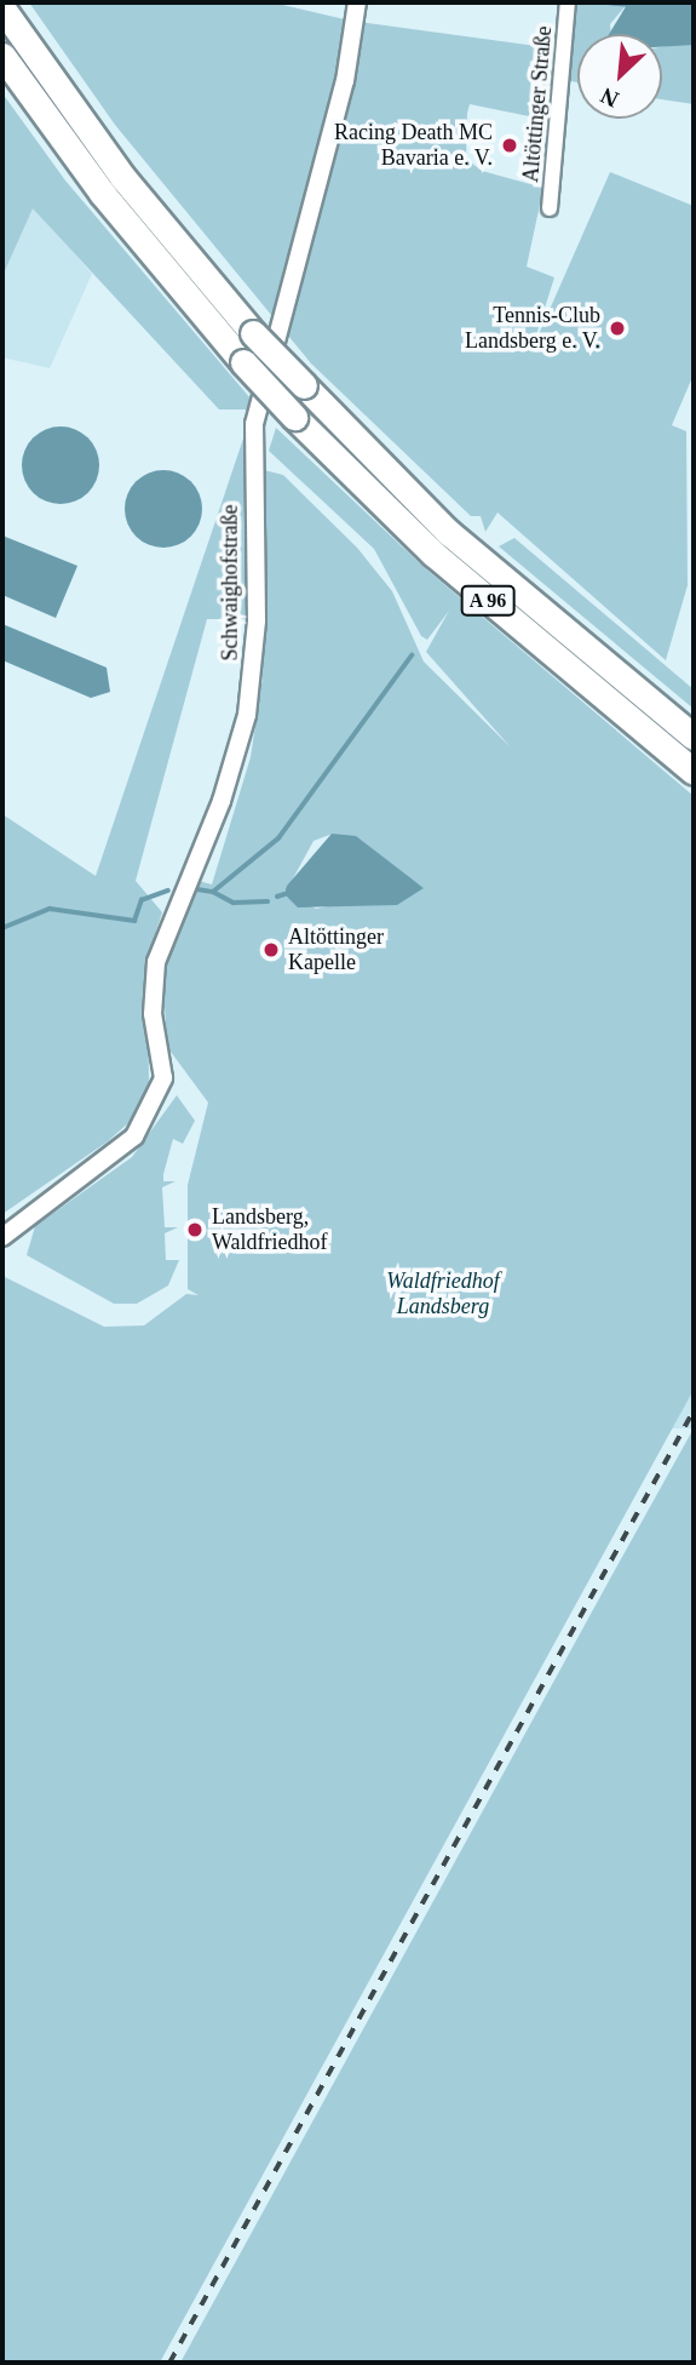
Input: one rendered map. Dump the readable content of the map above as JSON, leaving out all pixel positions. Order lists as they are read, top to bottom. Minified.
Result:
{"streets":{"highway":["A 96"],"street":["Altöttinger Straße","Schwaighofstraße"]},"parks":["Waldfriedhof Landsberg"],"places":["Racing Death MC Bavaria e. V.","Tennis-Club Landsberg e. V.","Altöttinger Kapelle","Landsberg, Waldfriedhof"],"north":"bottom left"}
